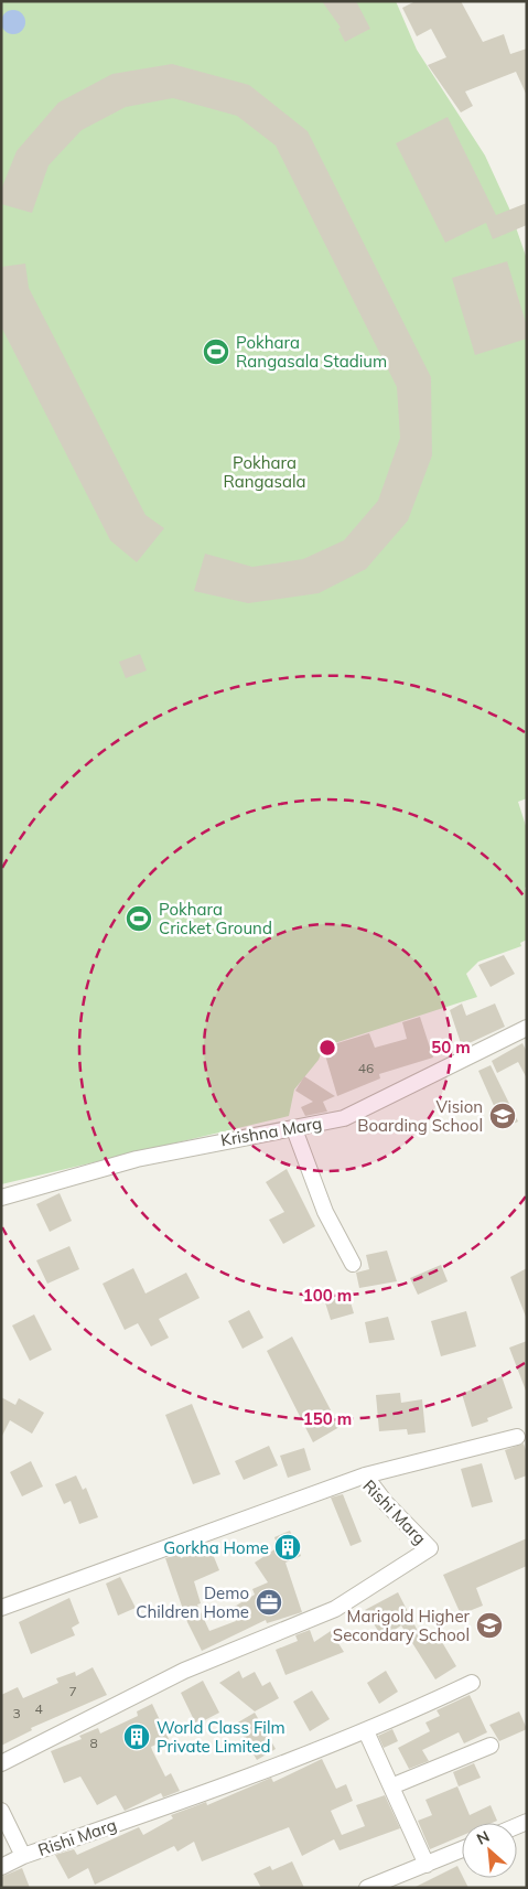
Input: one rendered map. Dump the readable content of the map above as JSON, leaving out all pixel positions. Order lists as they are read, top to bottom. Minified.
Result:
{"streets":{"street":["Krishna Marg","Rishi Marg"]},"parks":["Pokhara Rangasala"],"places":{"sports":["Pokhara Rangasala Stadium","Pokhara Cricket Ground"],"school or university":["Vision Boarding School","Marigold Higher Secondary School"],"building":["Gorkha Home","World Class Film Private Limited"],"office":["Demo Children Home"]},"house_numbers":["46","7","4","3","8"],"north":"top left","rings":["50 m","100 m","150 m"]}
